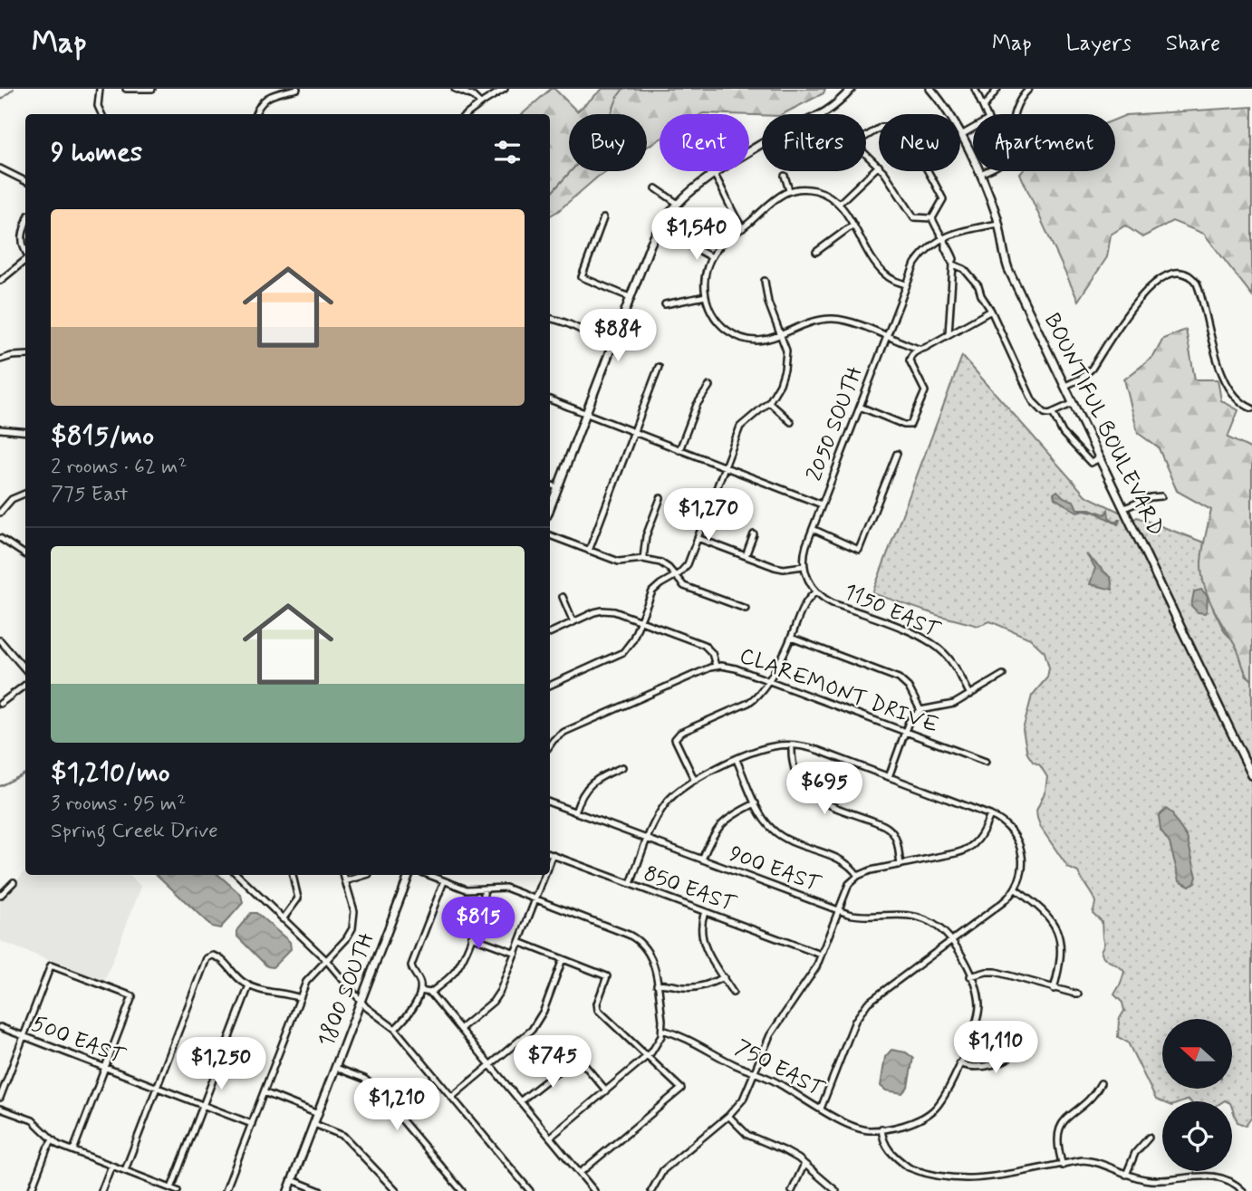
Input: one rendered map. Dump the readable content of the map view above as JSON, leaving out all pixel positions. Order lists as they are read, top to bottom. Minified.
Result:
{"streets":{"main road":["BOUNTIFUL BOULEVARD","1800 SOUTH"],"street":["2050 SOUTH","1150 EAST","CLAREMONT DRIVE","900 EAST","850 EAST","500 EAST","750 EAST"]},"crossings":[["2050 SOUTH","BOUNTIFUL BOULEVARD"],["900 EAST","750 EAST"]],"north":"left","page":{"header":"Map","nav":["Map","Layers","Share"],"chip":["Buy","Rent","Filters","New","Apartment"],"heading":"9 homes","list":[{"name":"$815/mo","note":"2 rooms · 62 m² · 775 East"},{"name":"$1,210/mo","note":"3 rooms · 95 m² · Spring Creek Drive"}],"price":["$1,540","$884","$1,270","$695","$815","$1,110","$745","$1,250","$1,210"]}}
